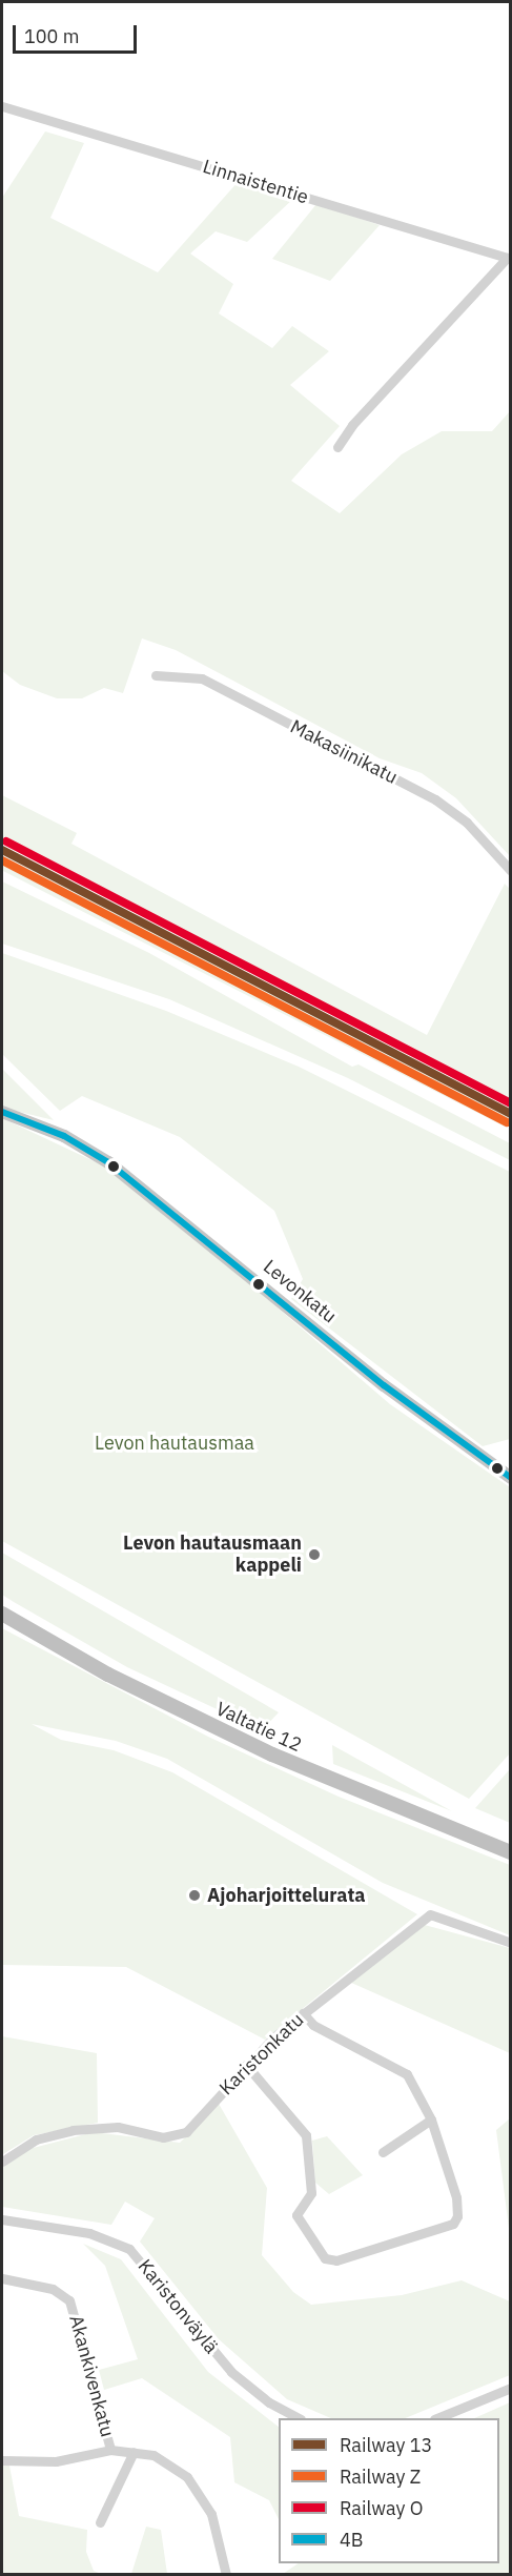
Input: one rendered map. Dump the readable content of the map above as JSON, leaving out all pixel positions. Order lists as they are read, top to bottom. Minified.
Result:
{"streets":{"highway":["Valtatie 12"],"main road":["Levonkatu"],"street":["Linnaistentie","Makasiinikatu","Karistonkatu","Karistonväylä","Akankivenkatu"]},"parks":["Levon hautausmaa"],"places":["Levon hautausmaan kappeli","Ajoharjoittelurata"],"lines":["rail line O","rail line 13","rail line Z","transit line 4B"],"legend":["Railway 13","Railway Z","Railway O","4B"],"scale_bar":"100 m"}
